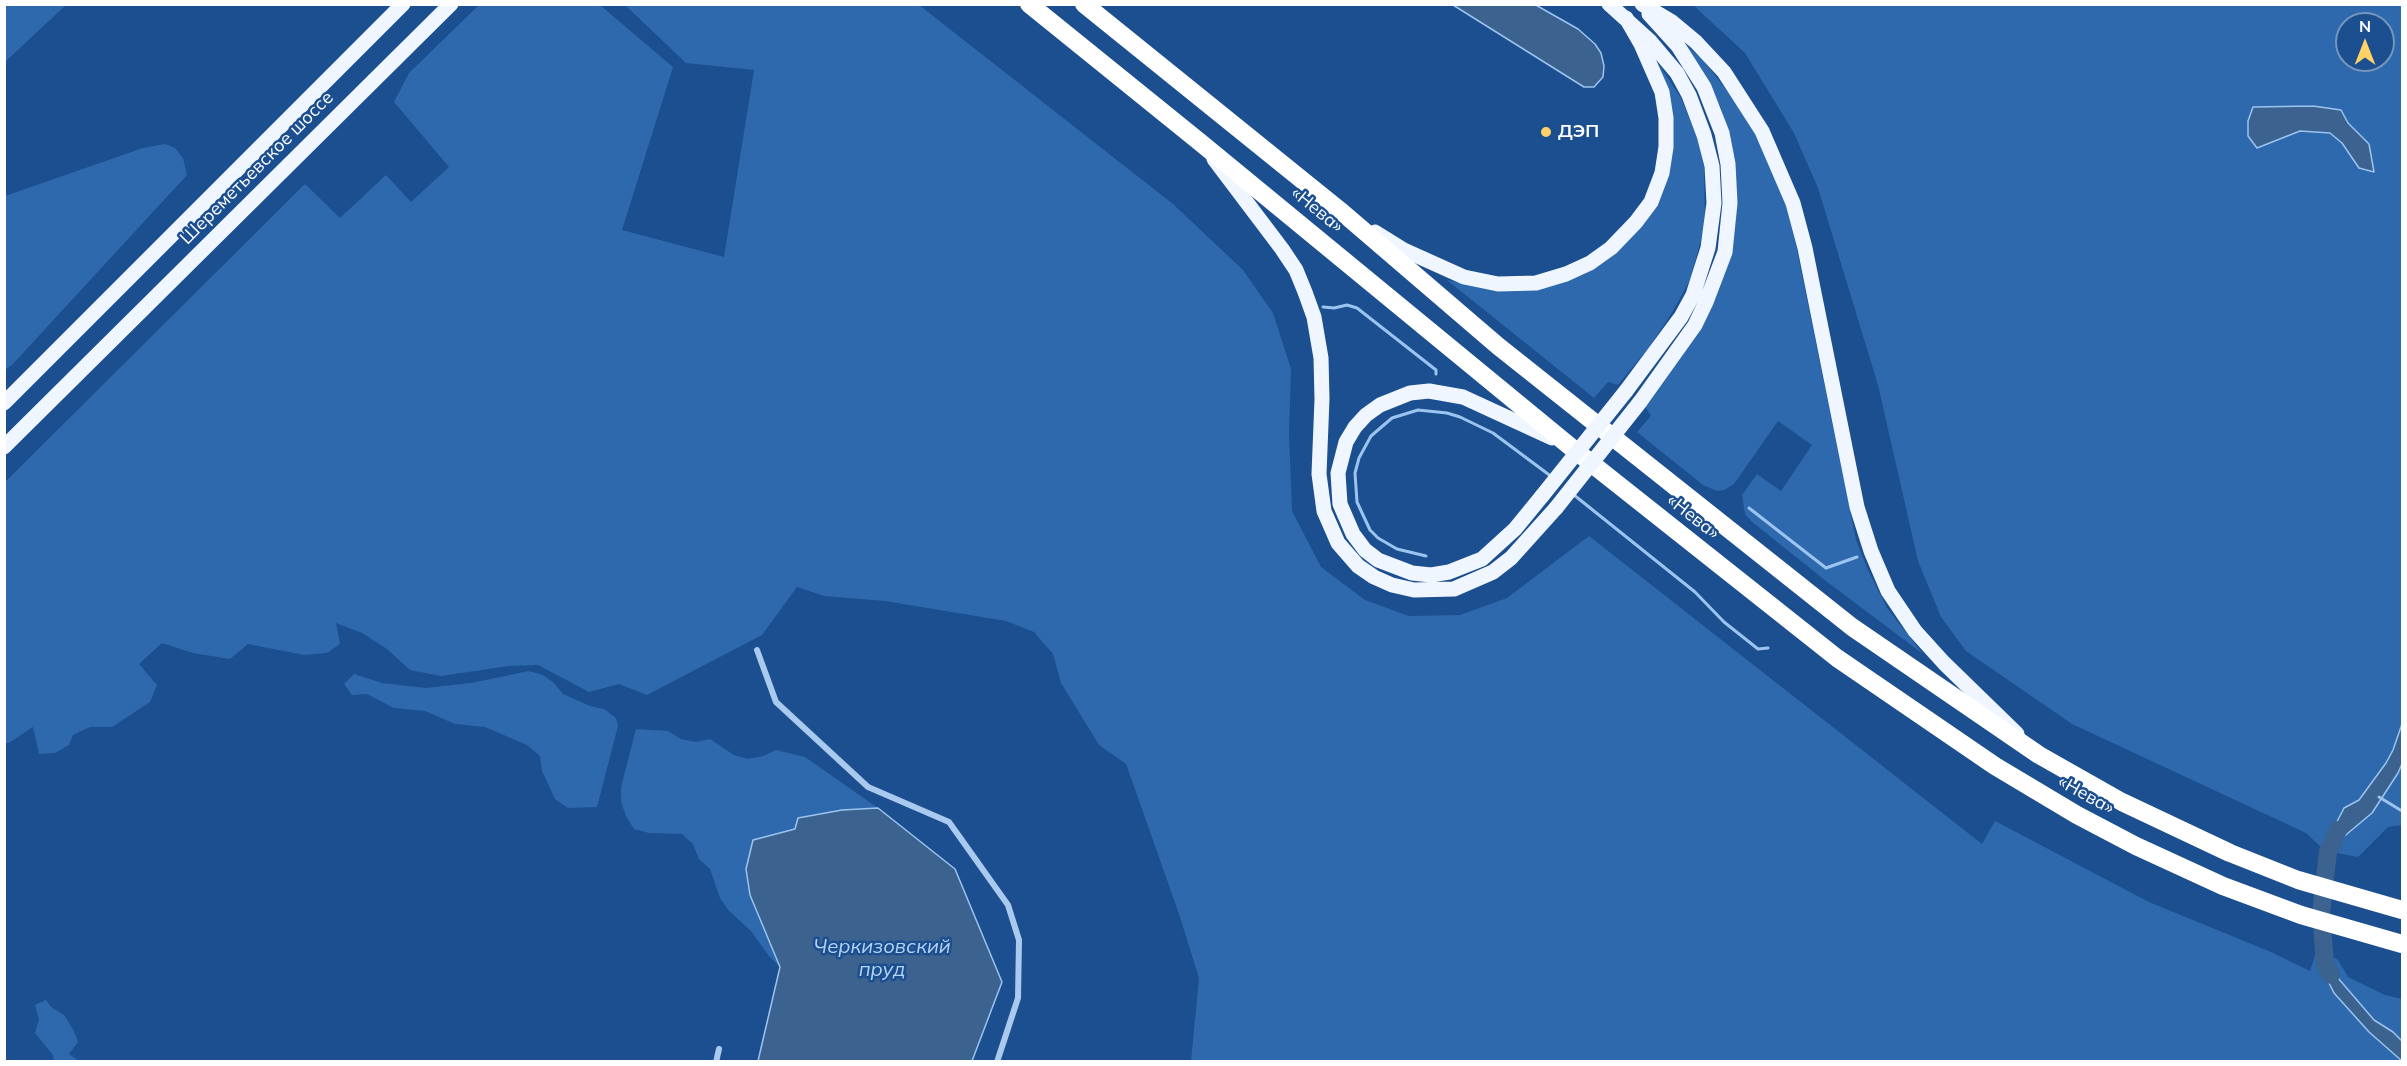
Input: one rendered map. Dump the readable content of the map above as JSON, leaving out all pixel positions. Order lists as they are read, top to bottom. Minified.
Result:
{"streets":{"highway":["«Нева»"],"main road":["Шереметьевское шоссе"]},"water":["Черкизовский пруд"],"places":["ДЭП"],"north":"top"}
